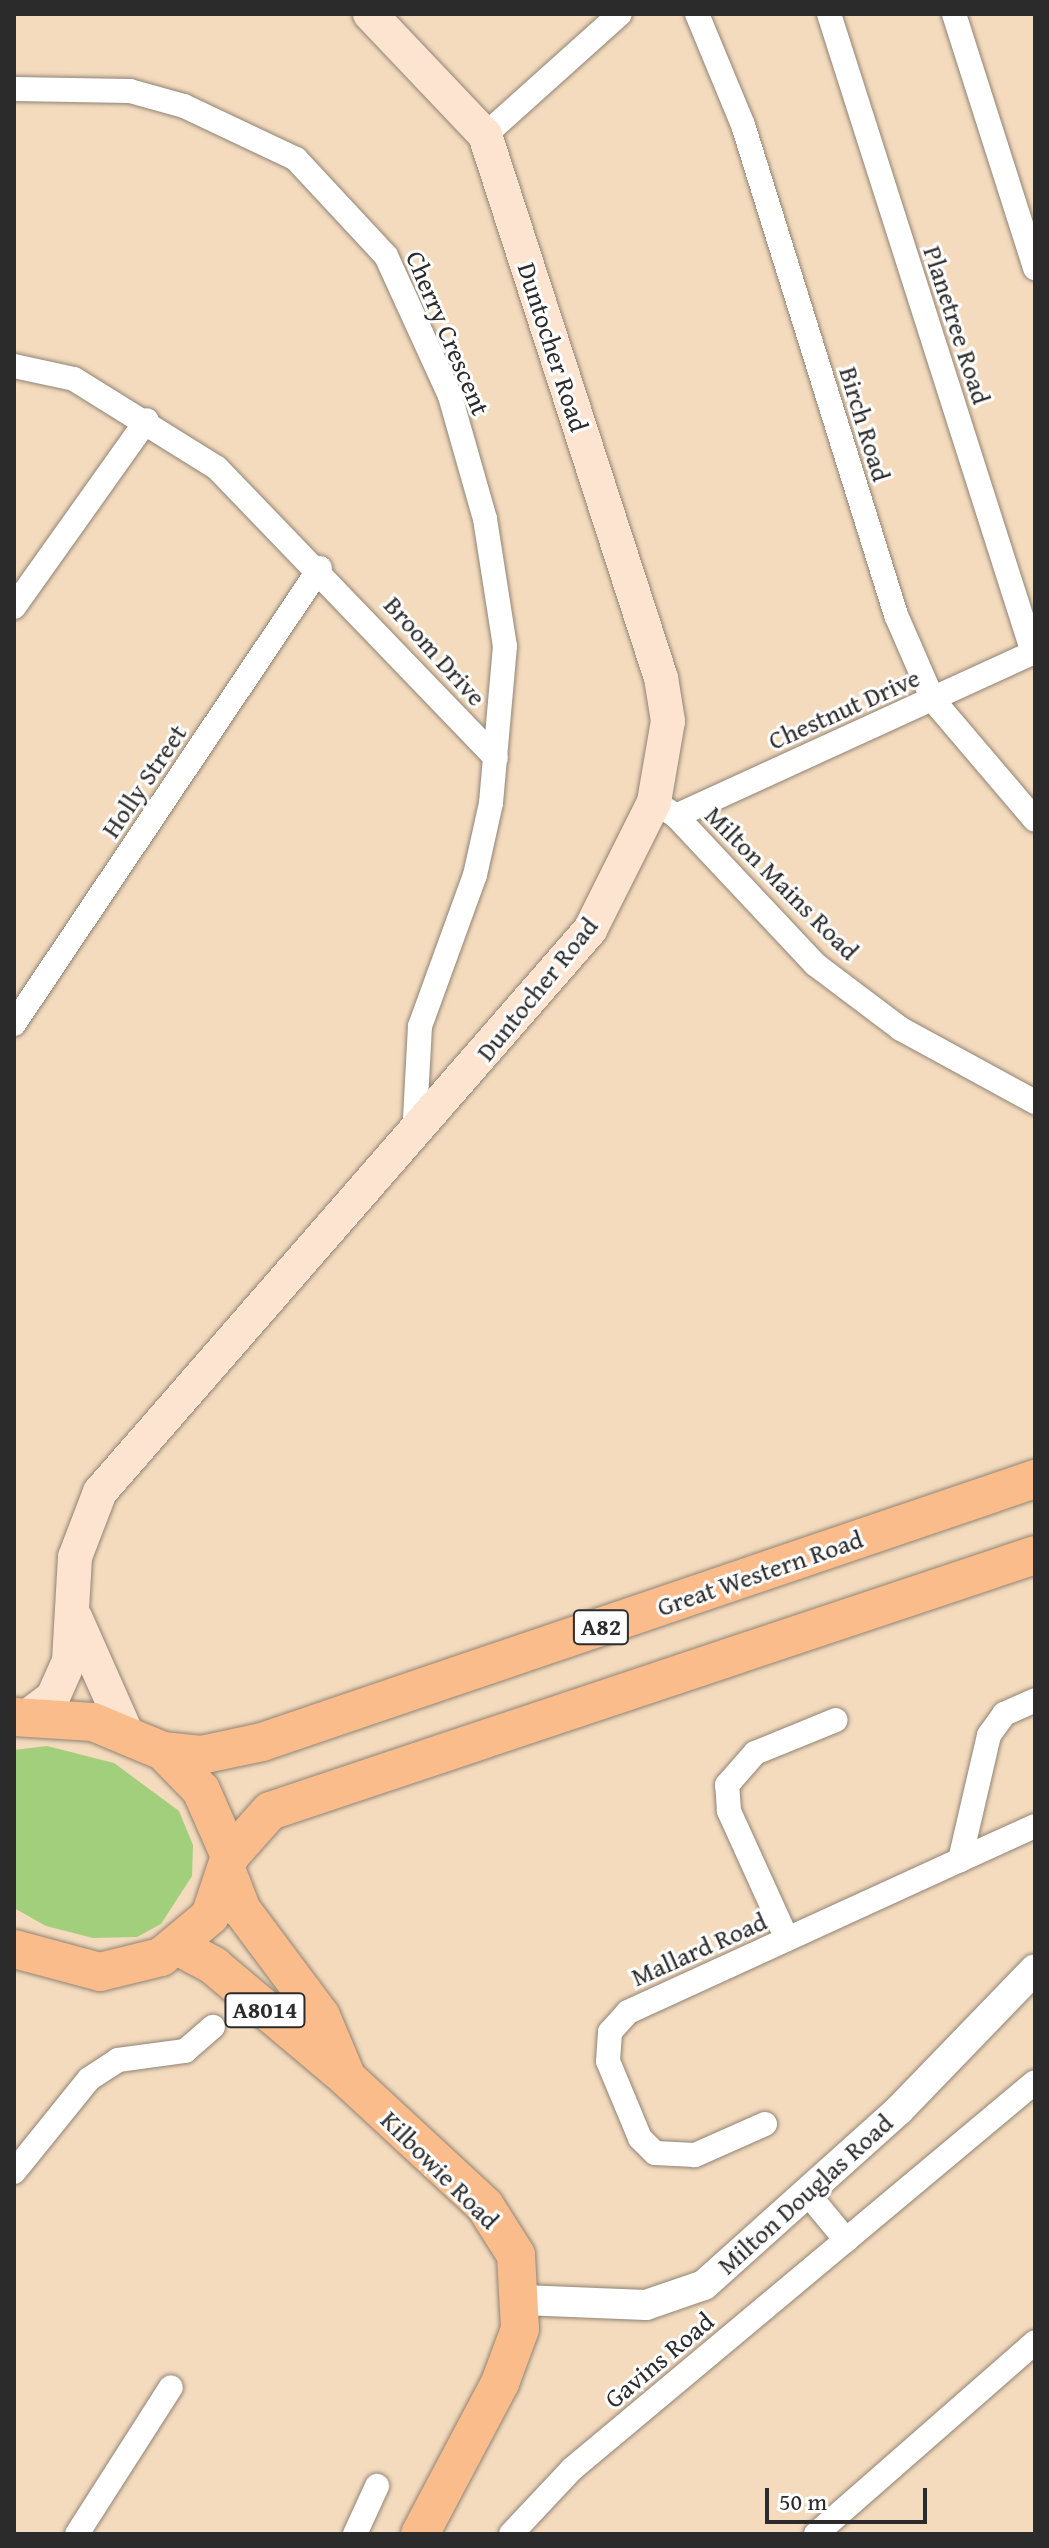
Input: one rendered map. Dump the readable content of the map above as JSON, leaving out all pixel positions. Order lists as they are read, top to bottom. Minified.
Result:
{"streets":{"main road":["Duntocher Road","Great Western Road","A82","A8014","Kilbowie Road"],"street":["Planetree Road","Cherry Crescent","Birch Road","Broom Drive","Chestnut Drive","Holly Street","Milton Mains Road","Mallard Road","Milton Douglas Road","Gavins Road"]},"crossings":[["Planetree Road","Chestnut Drive"],["Cherry Crescent","Broom Drive"],["Duntocher Road","Chestnut Drive"],["Duntocher Road","Milton Mains Road"],["Duntocher Road","A82"],["Birch Road","Chestnut Drive"],["Broom Drive","Holly Street"],["Chestnut Drive","Milton Mains Road"],["Great Western Road","A82"],["A82","Kilbowie Road"],["Kilbowie Road","Milton Douglas Road"]],"scale_bar":"50 m"}
